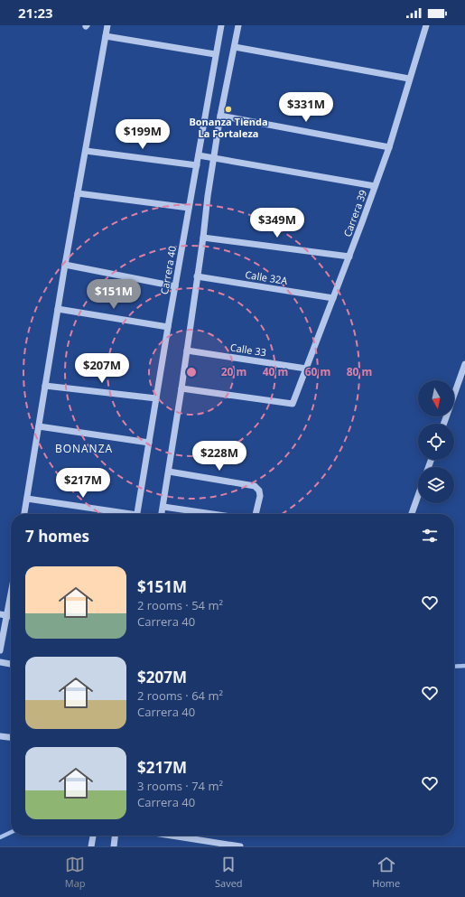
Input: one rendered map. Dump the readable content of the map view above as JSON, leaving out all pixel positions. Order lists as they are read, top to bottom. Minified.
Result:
{"streets":{"street":["Carrera 39","Carrera 40","Calle 32A","Calle 33"]},"crossings":[["Carrera 39","Calle 32A"],["Carrera 39","Calle 33"]],"districts":["BONANZA"],"places":["Bonanza Tienda La Fortaleza"],"north":"bottom","page":{"status":"21:23","price":["$331M","$199M","$349M","$151M","$207M","$228M","$217M"],"heading":"7 homes","list":[{"name":"$151M","note":"2 rooms · 54 m² · Carrera 40"},{"name":"$207M","note":"2 rooms · 64 m² · Carrera 40"},{"name":"$217M","note":"3 rooms · 74 m² · Carrera 40"}],"tabs":["Map","Saved","Home"]},"rings":["20 m","40 m","60 m","80 m"]}
